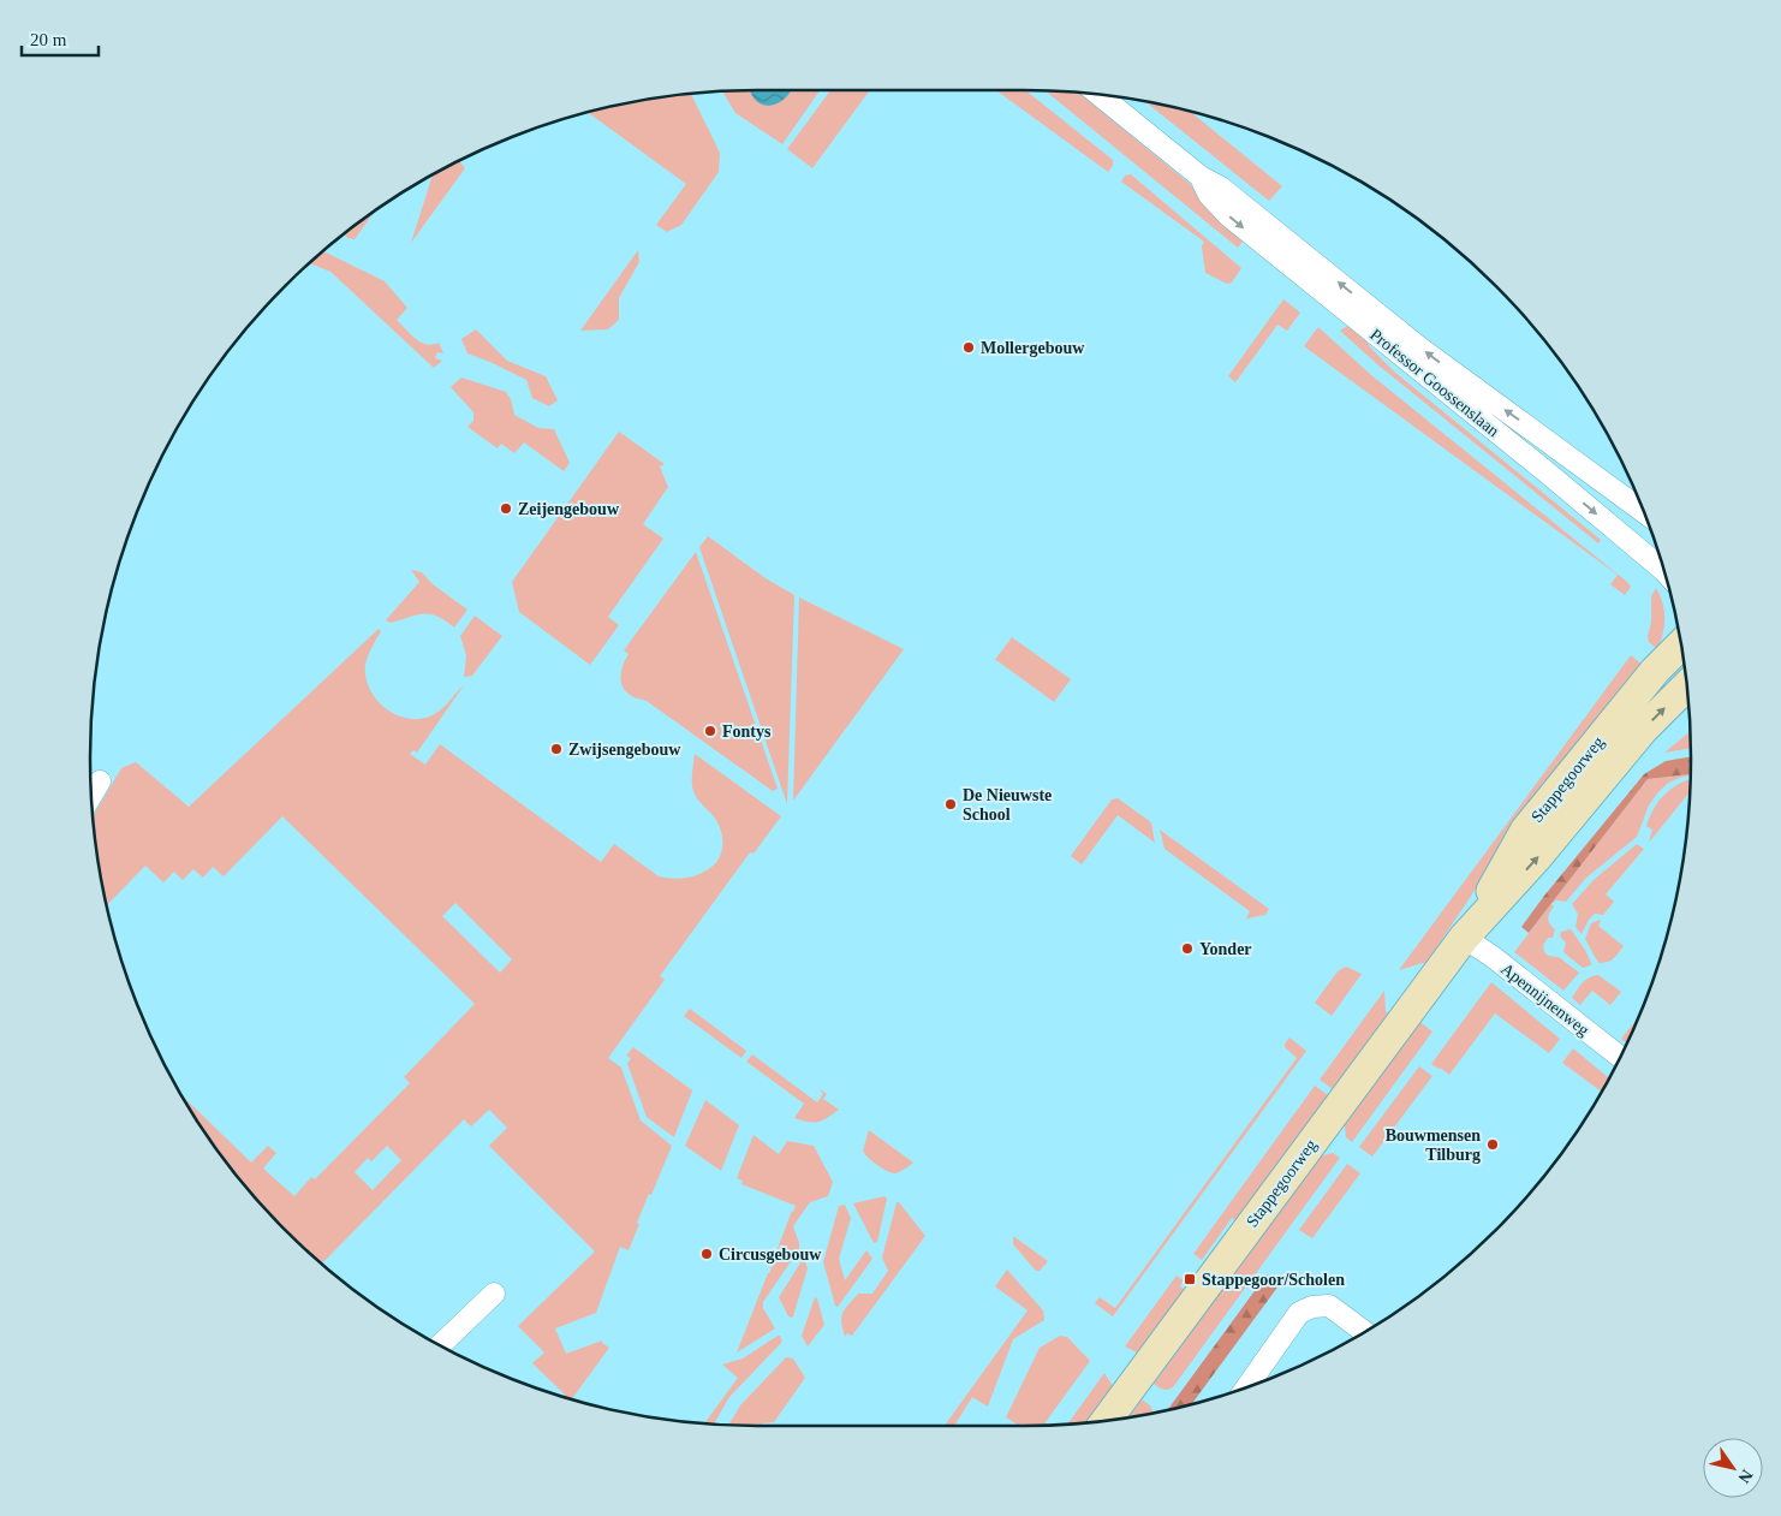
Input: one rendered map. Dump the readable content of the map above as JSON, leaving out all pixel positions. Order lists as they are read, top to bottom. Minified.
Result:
{"streets":{"street":["Professor Goossenslaan","Stappegoorweg","Apennijnenweg"]},"crossings":[["Stappegoorweg","Apennijnenweg"]],"places":{"other":["Mollergebouw","Zeijengebouw","Fontys","Zwijsengebouw","De Nieuwste School","Yonder","Bouwmensen Tilburg","Circusgebouw"],"transit":["Stappegoor/Scholen"]},"scale_bar":"20 m","north":"bottom right"}
